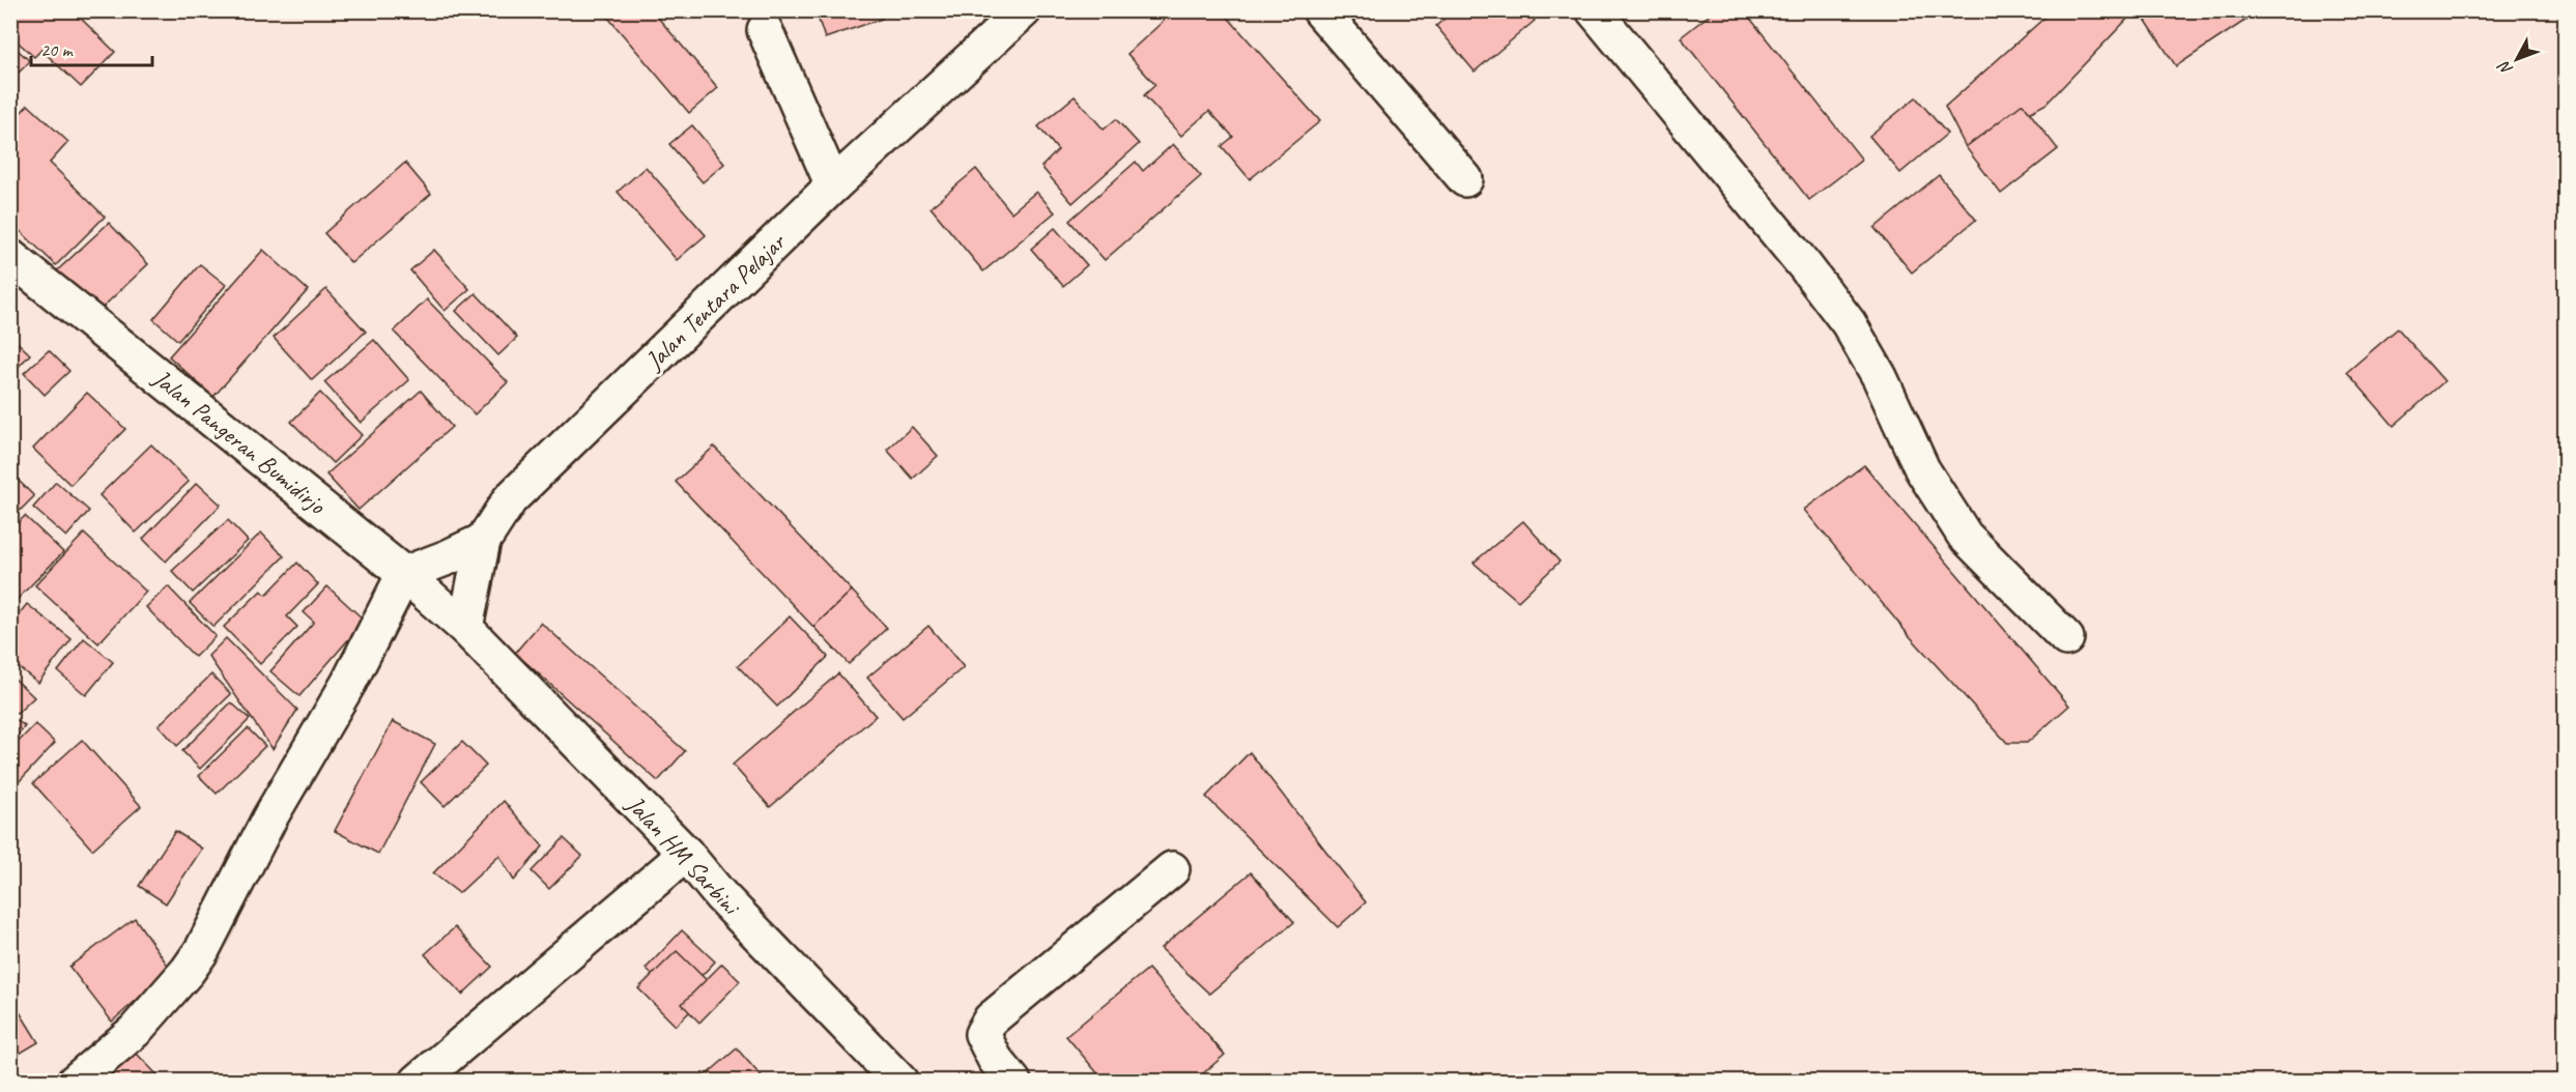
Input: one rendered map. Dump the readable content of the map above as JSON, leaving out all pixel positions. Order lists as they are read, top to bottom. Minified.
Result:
{"streets":{"main road":["Jalan Tentara Pelajar","Jalan Pangeran Bumidirjo","Jalan HM Sarbini"]},"crossings":[["Jalan Tentara Pelajar","Jalan Pangeran Bumidirjo"],["Jalan Tentara Pelajar","Jalan HM Sarbini"],["Jalan Pangeran Bumidirjo","Jalan HM Sarbini"]],"scale_bar":"20 m","north":"bottom left"}
